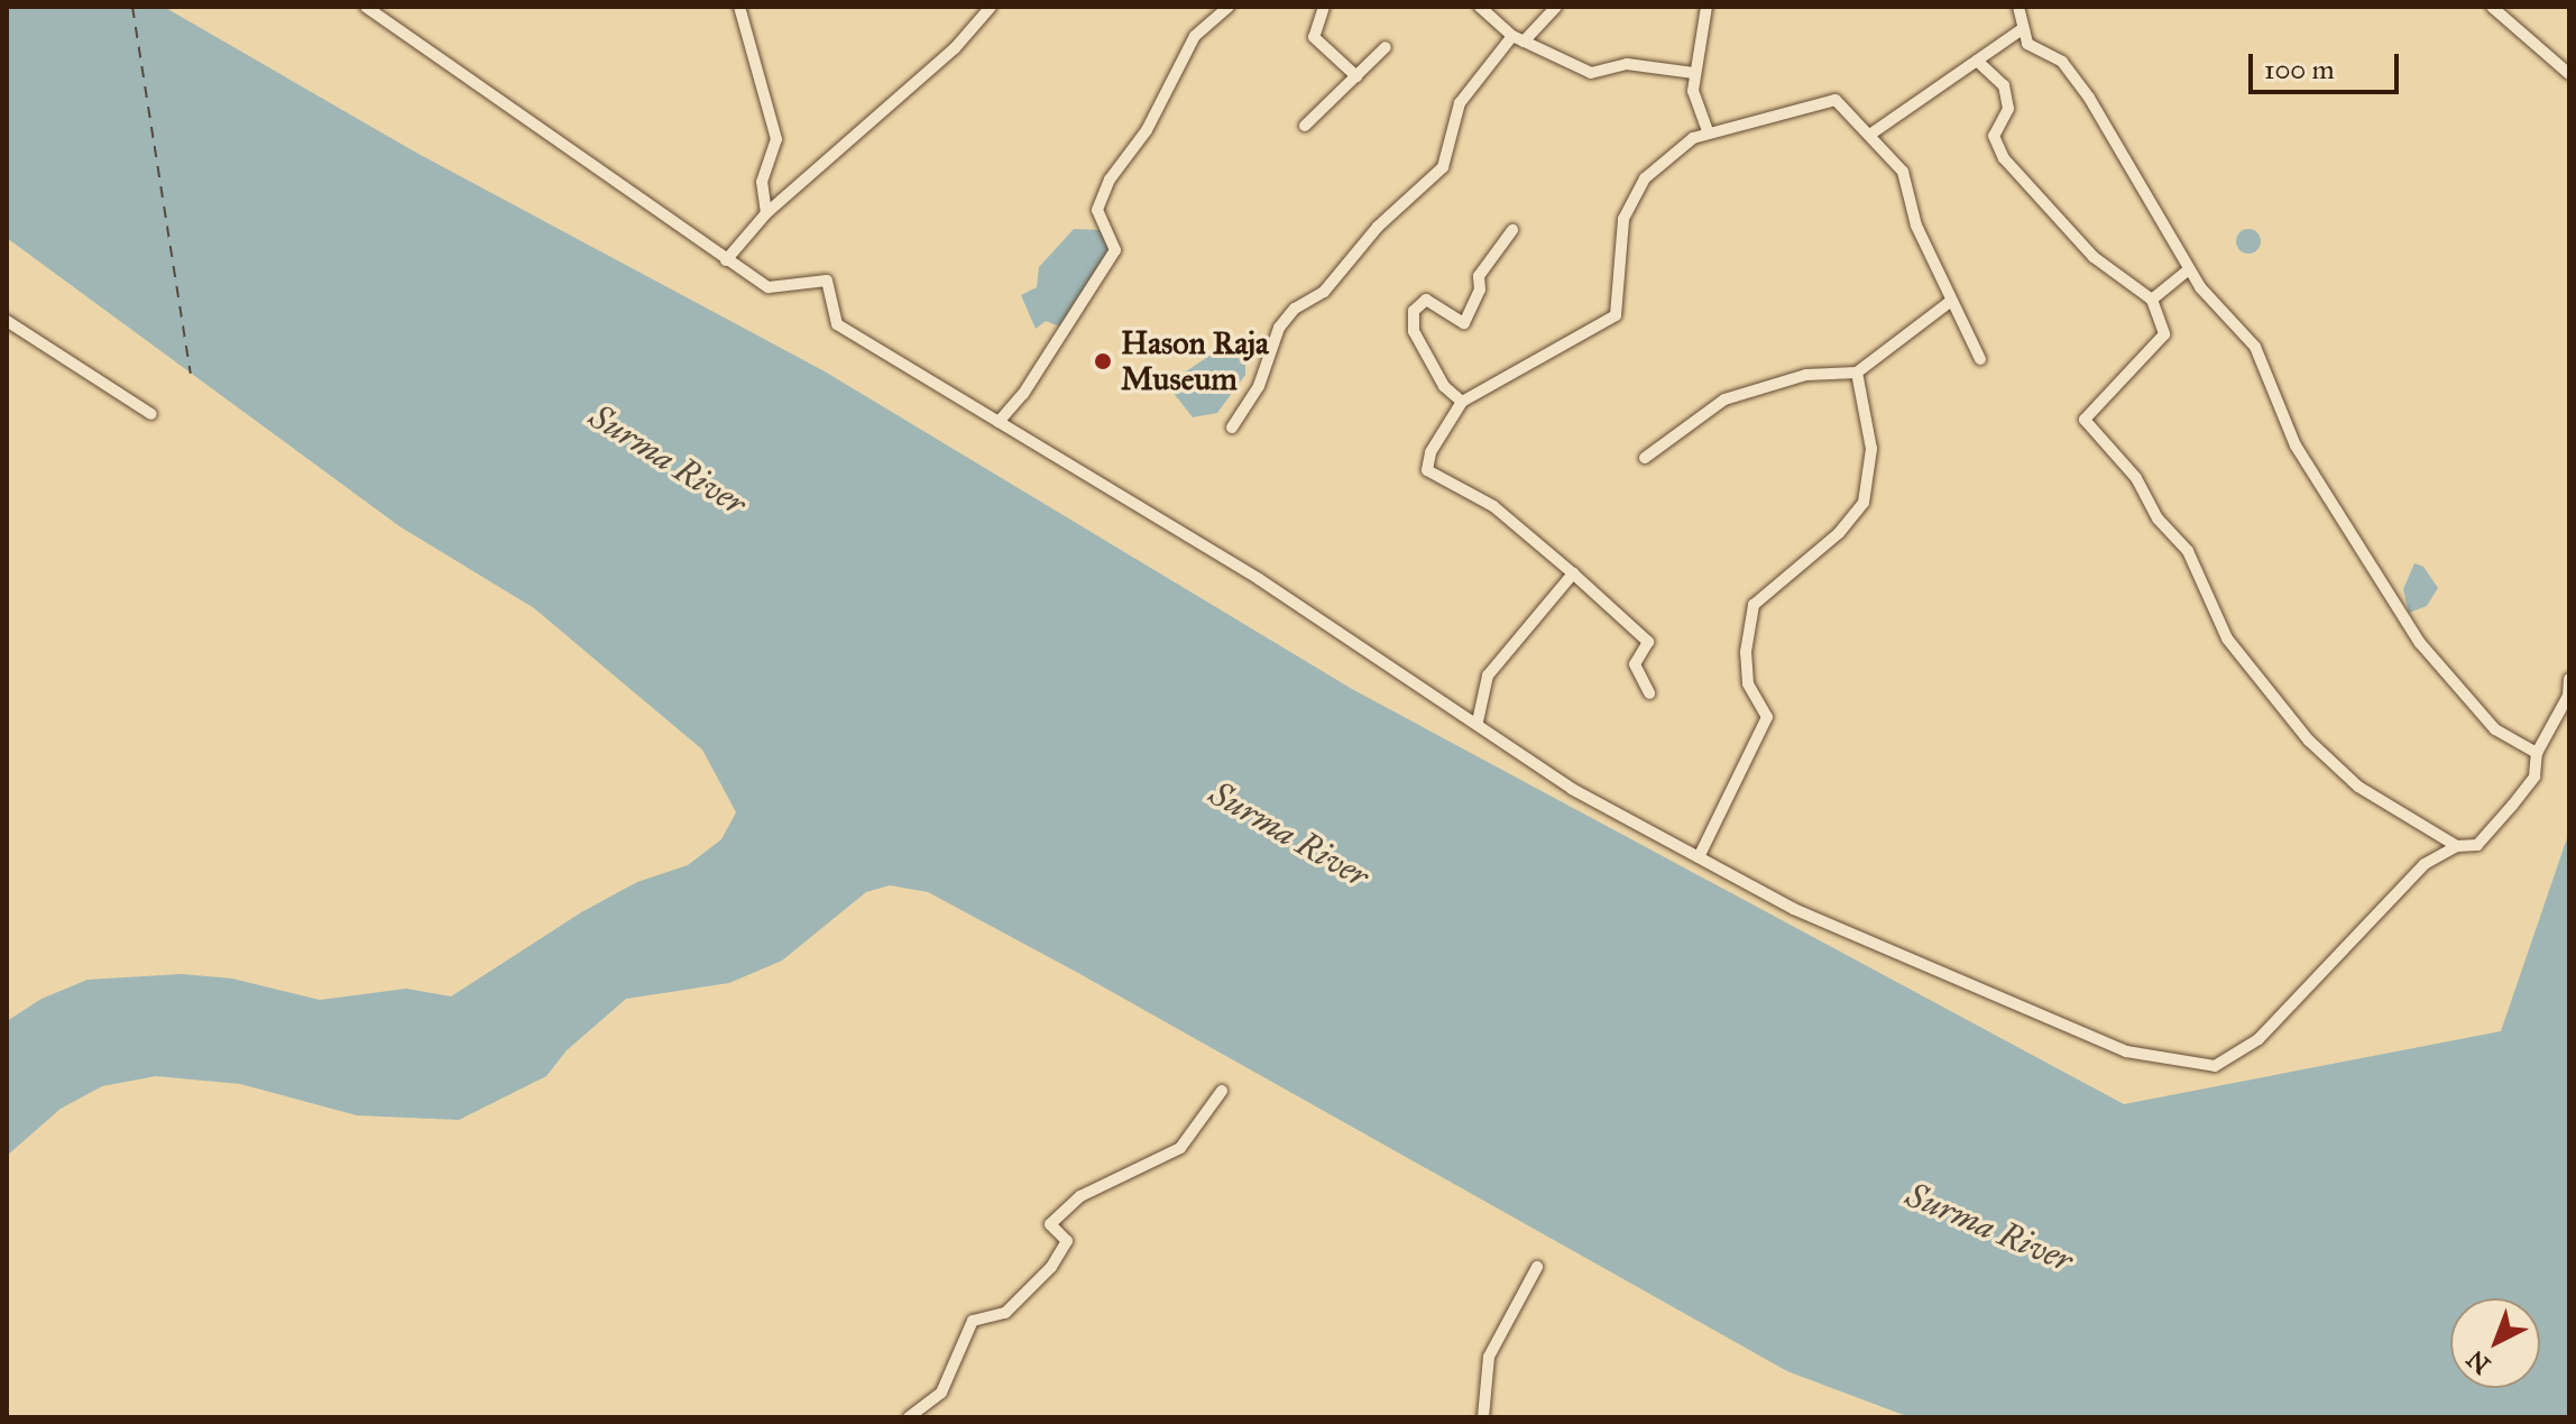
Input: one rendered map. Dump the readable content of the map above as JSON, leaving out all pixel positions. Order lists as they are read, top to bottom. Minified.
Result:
{"water":["Surma River"],"places":["Hason Raja Museum"],"scale_bar":"100 m","north":"bottom left"}
